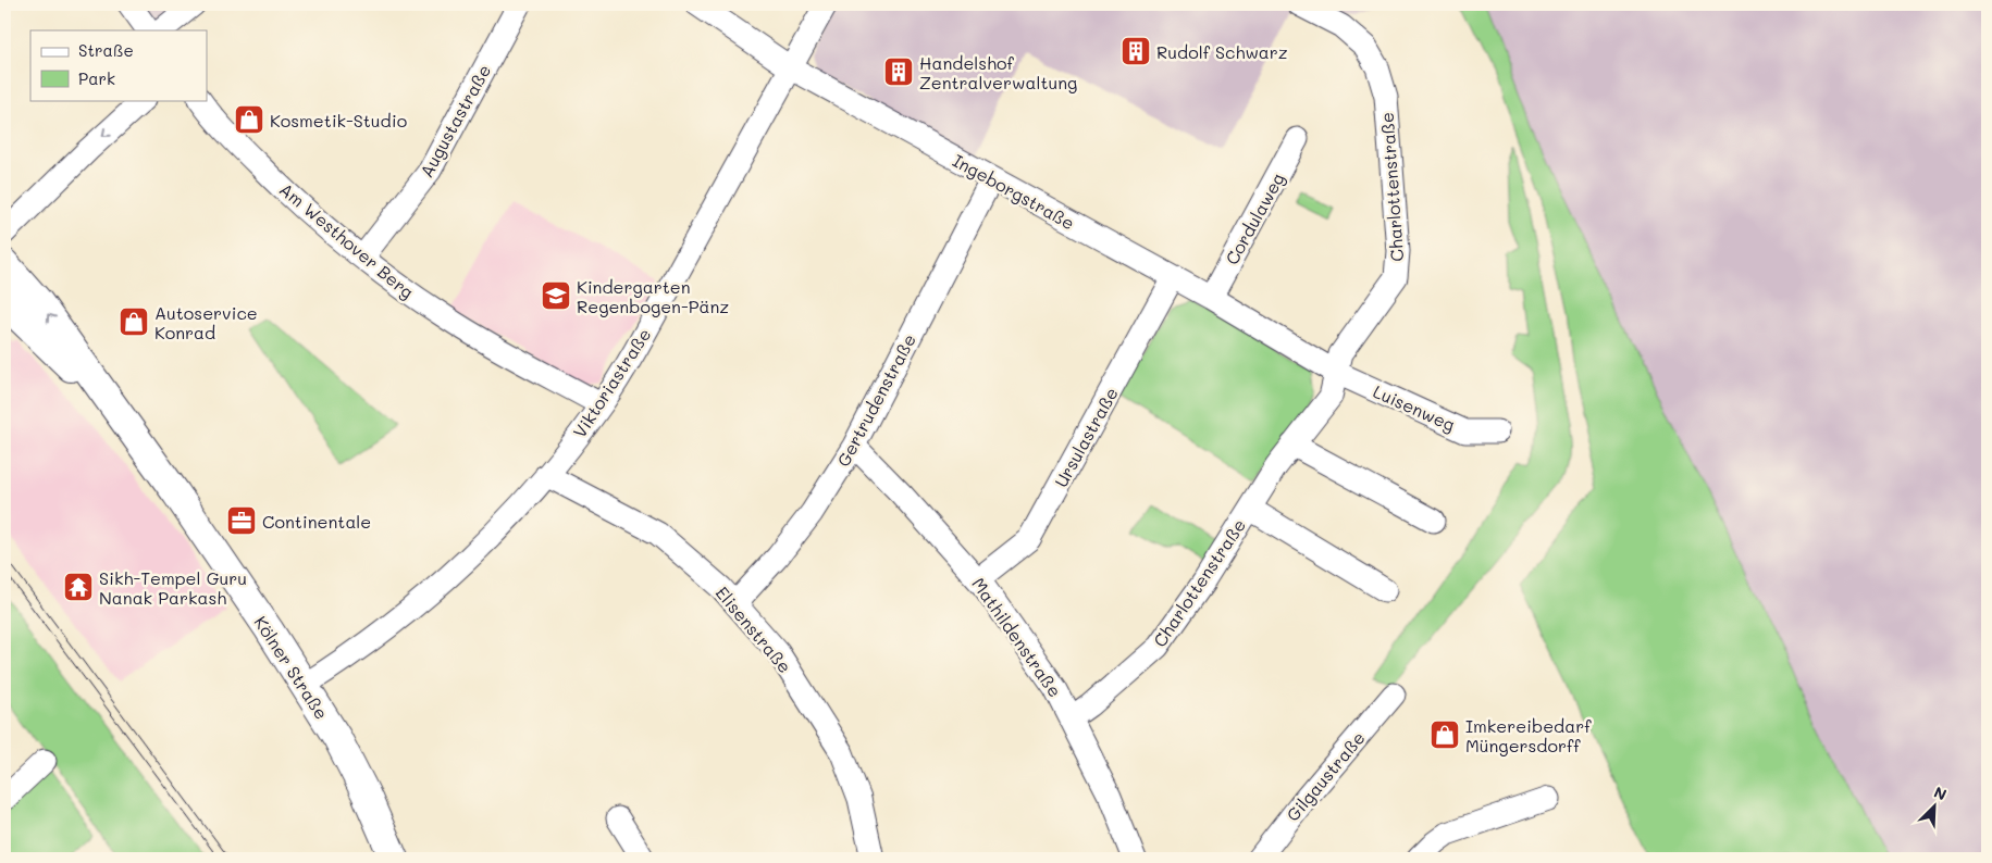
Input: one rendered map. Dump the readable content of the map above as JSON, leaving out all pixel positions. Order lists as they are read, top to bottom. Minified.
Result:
{"streets":{"main road":["Kölner Straße"],"street":["Augustastraße","Charlottenstraße","Ingeborgstraße","Cordulaweg","Am Westhover Berg","Viktoriastraße","Gertrudenstraße","Luisenweg","Ursulastraße","Elisenstraße","Mathildenstraße","Gilgaustraße"]},"crossings":[["Augustastraße","Am Westhover Berg"],["Charlottenstraße","Ingeborgstraße"],["Charlottenstraße","Luisenweg"],["Charlottenstraße","Mathildenstraße"],["Ingeborgstraße","Cordulaweg"],["Ingeborgstraße","Viktoriastraße"],["Ingeborgstraße","Gertrudenstraße"],["Ingeborgstraße","Luisenweg"],["Ingeborgstraße","Ursulastraße"],["Am Westhover Berg","Viktoriastraße"],["Viktoriastraße","Elisenstraße"],["Viktoriastraße","Kölner Straße"],["Gertrudenstraße","Elisenstraße"],["Gertrudenstraße","Mathildenstraße"],["Ursulastraße","Mathildenstraße"]],"places":{"building":["Rudolf Schwarz","Handelshof Zentralverwaltung"],"shop":["Kosmetik-Studio","Autoservice Konrad","Imkereibedarf Müngersdorff"],"school or university":["Kindergarten Regenbogen-Pänz"],"office":["Continentale"],"temple":["Sikh-Tempel Guru Nanak Parkash"]},"legend":["Straße","Park"],"north":"top right"}
